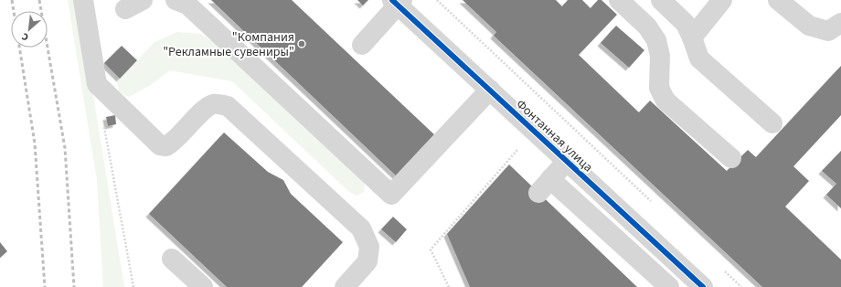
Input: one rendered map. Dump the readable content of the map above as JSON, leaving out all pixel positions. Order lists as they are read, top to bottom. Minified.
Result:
{"streets":{"street":["Фонтанная улица"]},"places":["\"Компания \"Рекламные сувениры\""],"north":"bottom left"}
